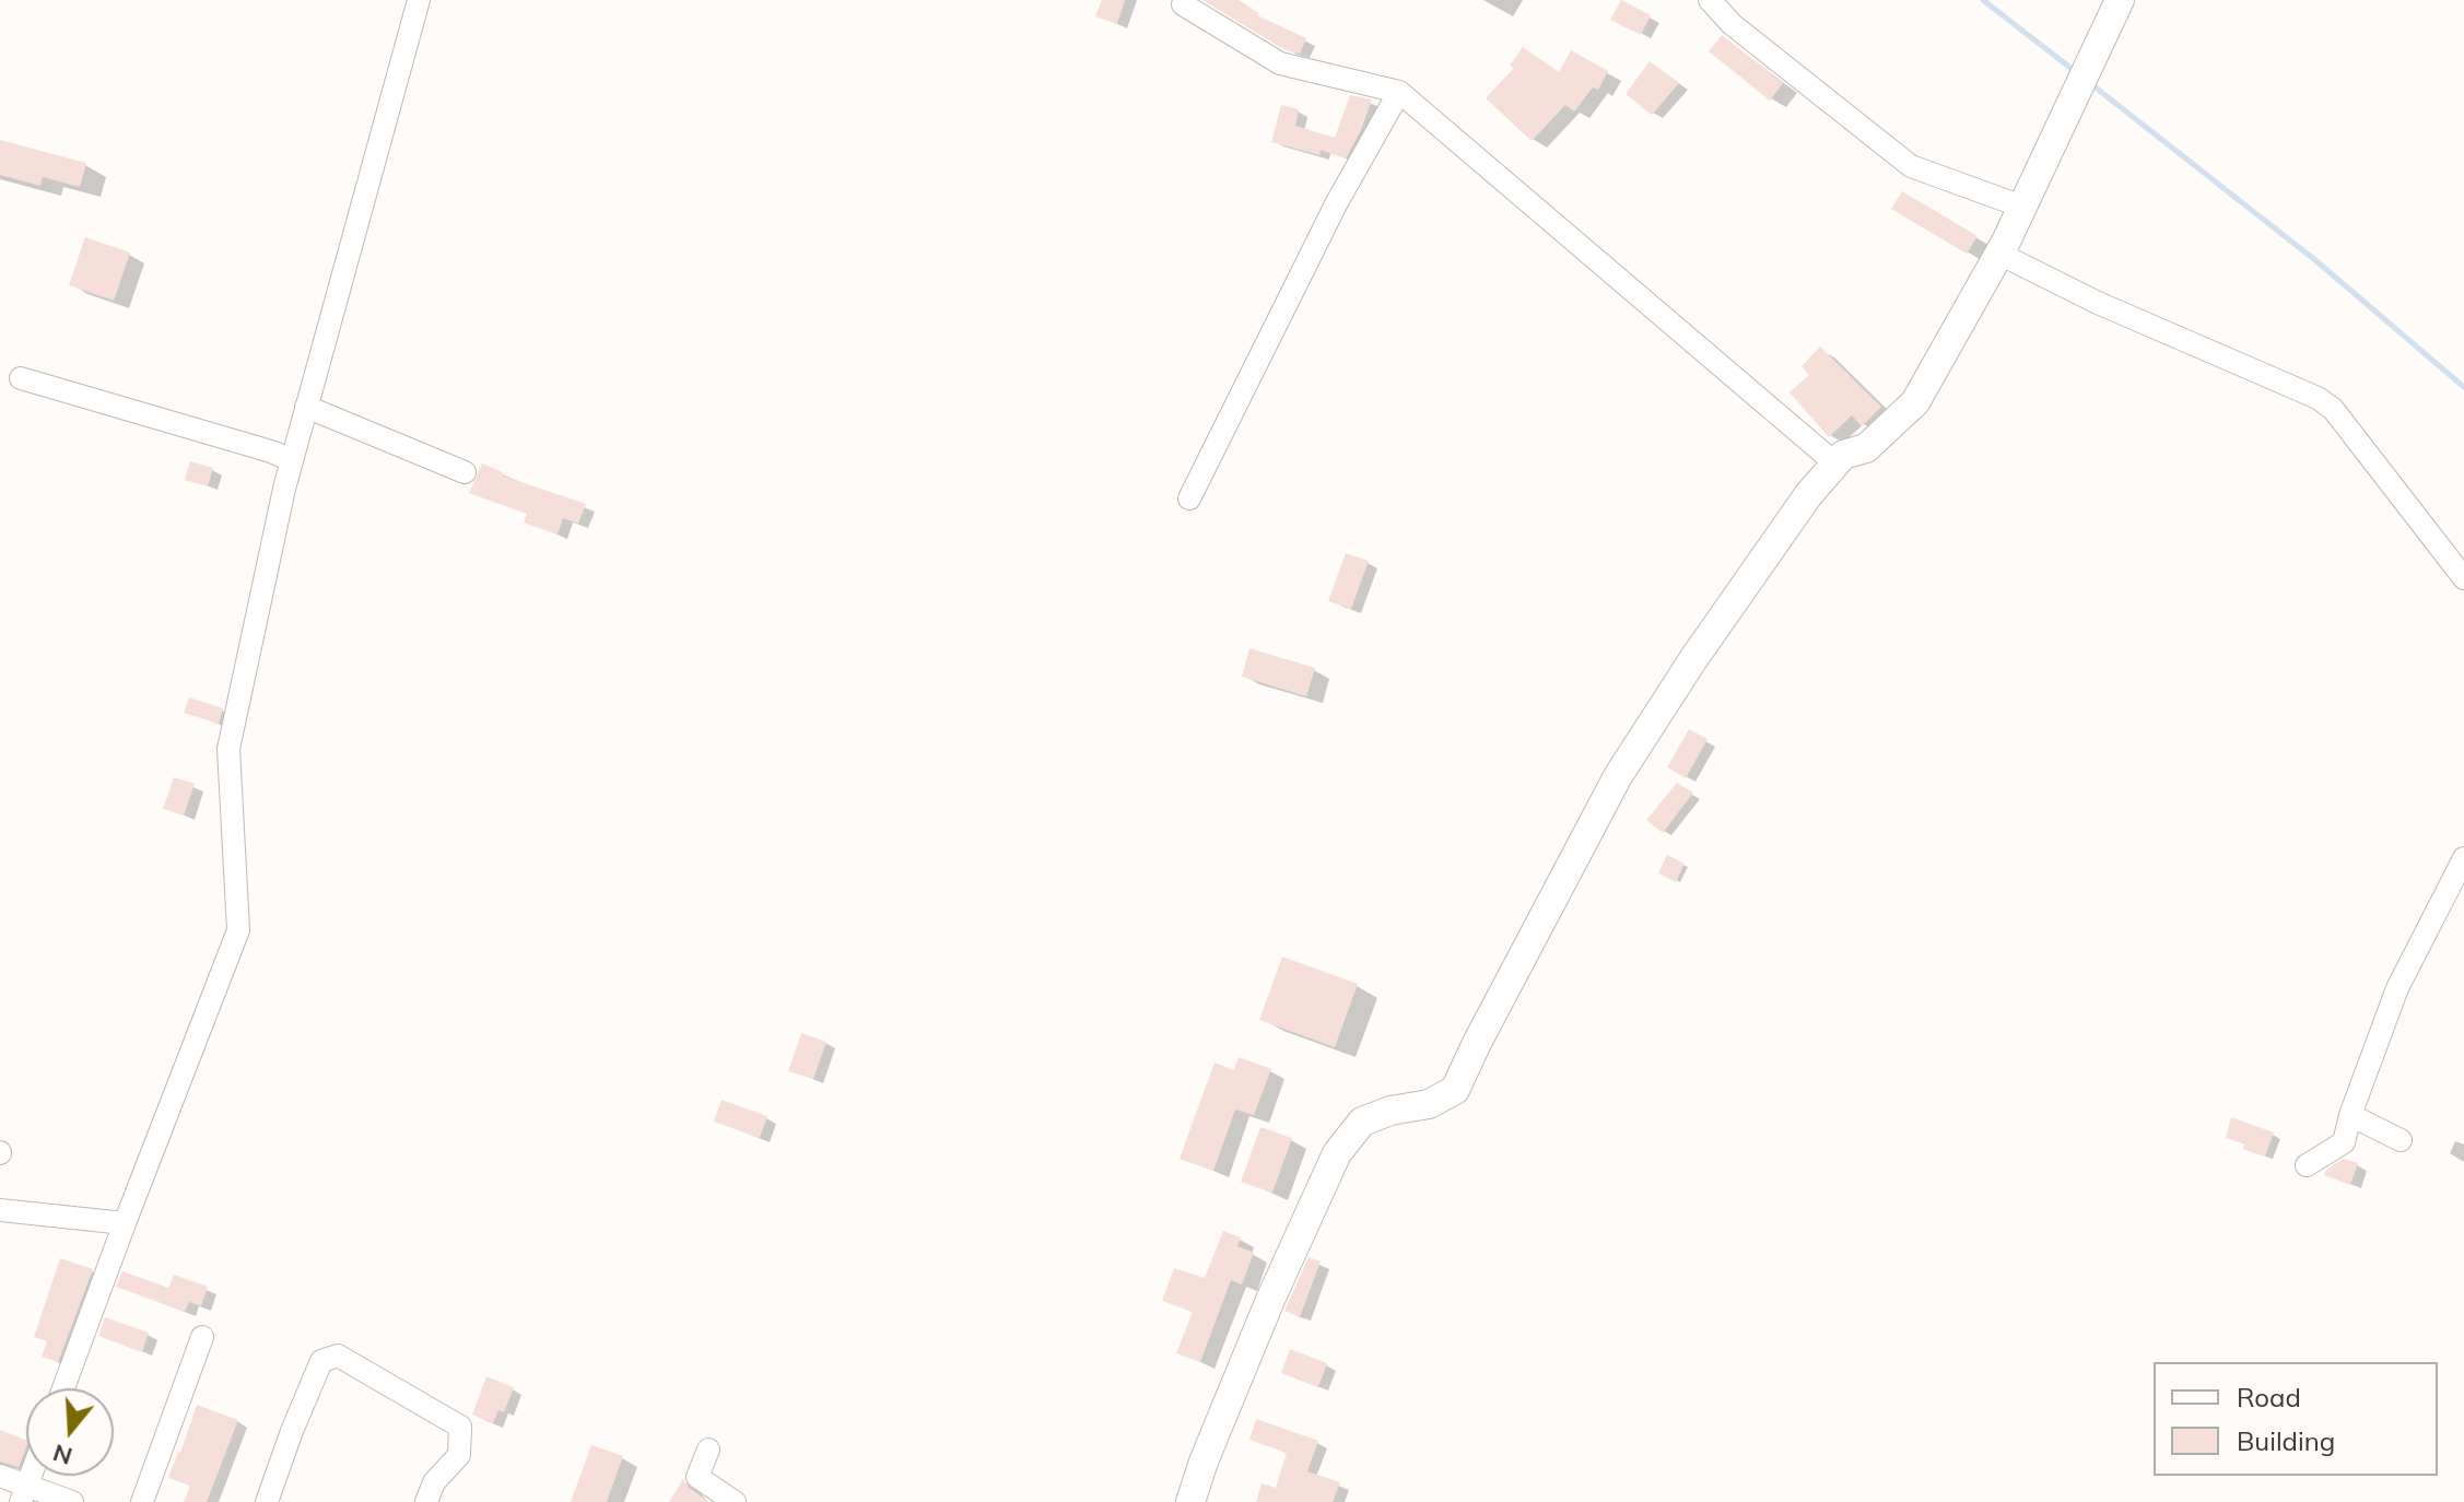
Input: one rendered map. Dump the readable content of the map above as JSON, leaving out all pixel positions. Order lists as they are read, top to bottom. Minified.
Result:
{"legend":["Road","Building"],"north":"bottom"}
